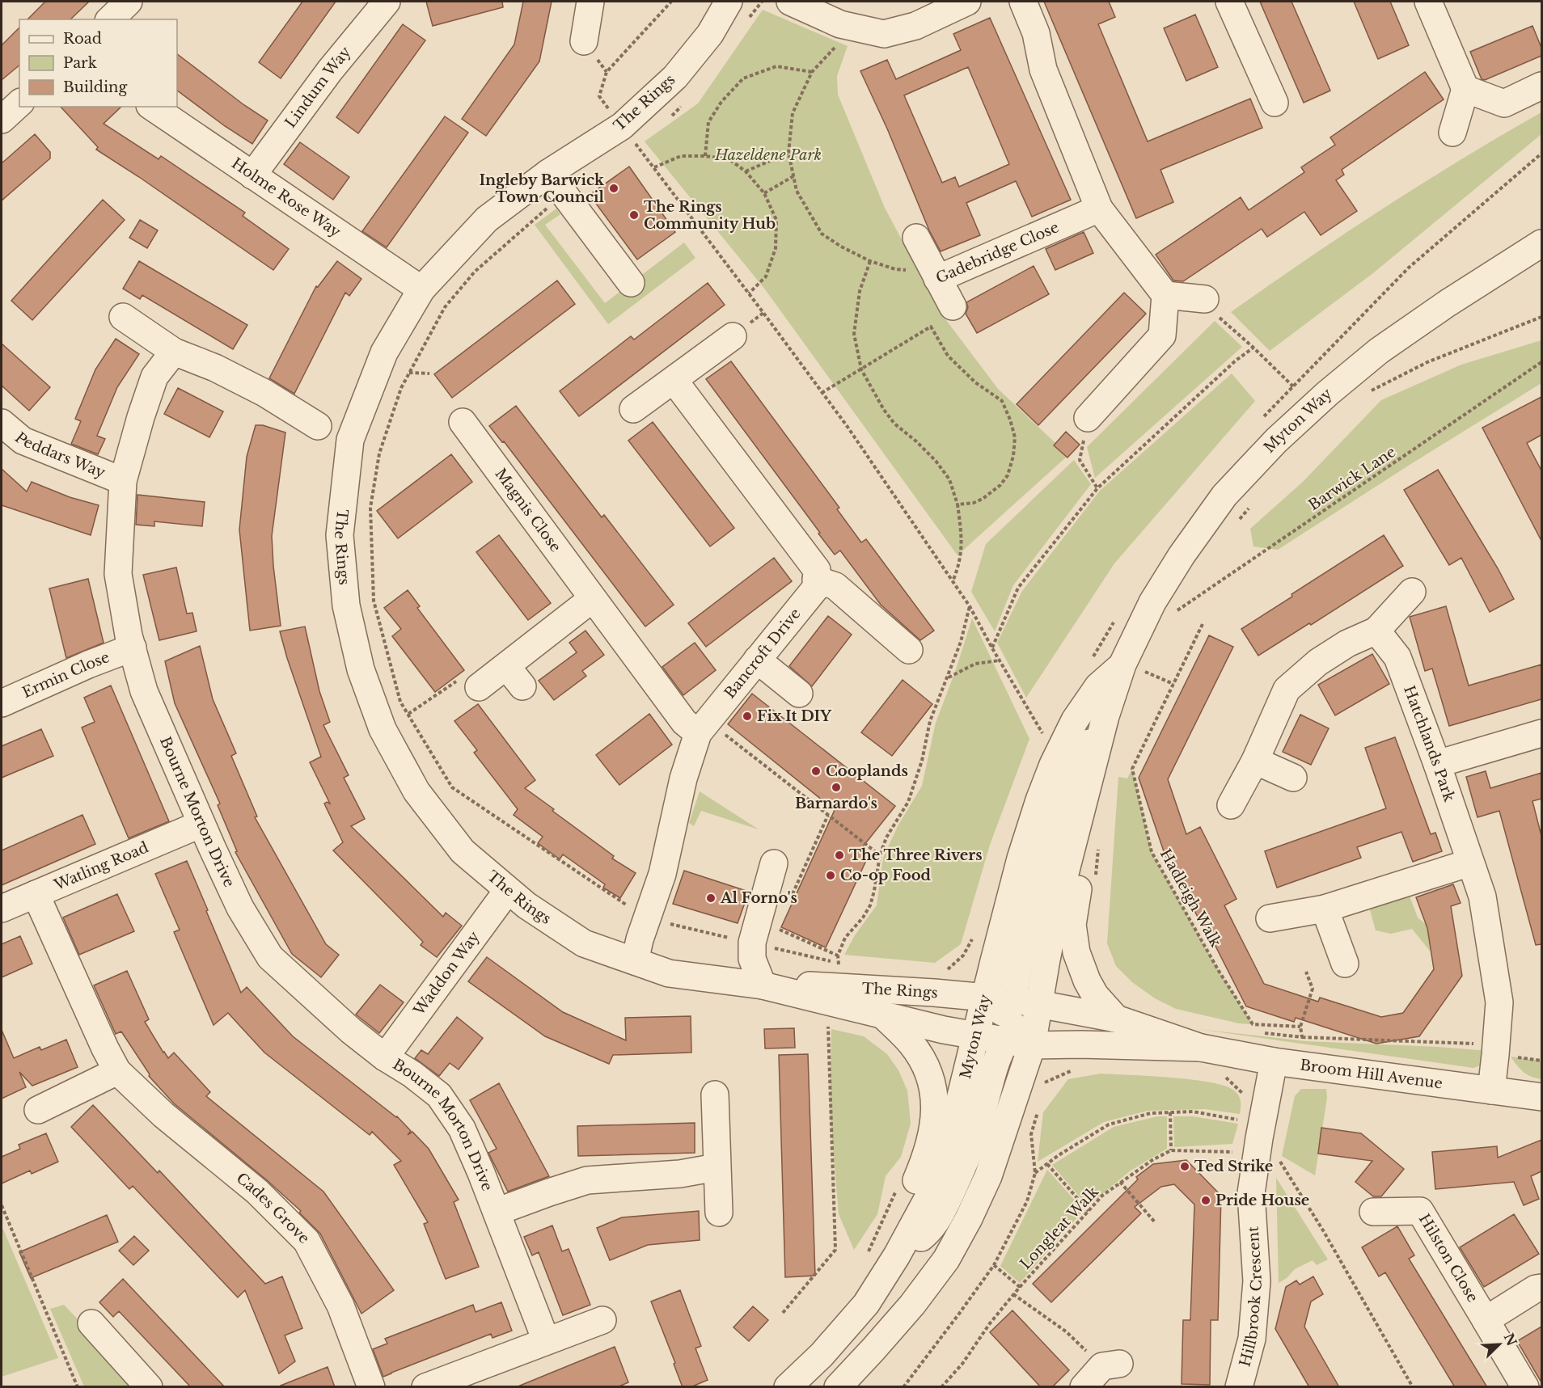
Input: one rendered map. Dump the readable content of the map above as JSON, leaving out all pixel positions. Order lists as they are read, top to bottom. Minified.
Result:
{"streets":{"street":["Lindum Way","The Rings","Holme Rose Way","Gadebridge Close","Myton Way","Peddars Way","Magnis Close","Bancroft Drive","Ermin Close","Hatchlands Park","Bourne Morton Drive","Watling Road","Waddon Way","Broom Hill Avenue","Cades Grove","Hilston Close","Hillbrook Crescent"],"path":["Barwick Lane","Hadleigh Walk","Longleat Walk"]},"crossings":[["Lindum Way","Holme Rose Way"],["The Rings","Holme Rose Way"],["The Rings","Myton Way"],["The Rings","Bancroft Drive"],["The Rings","Waddon Way"],["The Rings","Broom Hill Avenue"],["Myton Way","Broom Hill Avenue"],["Peddars Way","Bourne Morton Drive"],["Magnis Close","Bancroft Drive"],["Ermin Close","Bourne Morton Drive"],["Hatchlands Park","Broom Hill Avenue"],["Bourne Morton Drive","Watling Road"],["Bourne Morton Drive","Waddon Way"],["Watling Road","Cades Grove"],["Broom Hill Avenue","Hillbrook Crescent"]],"parks":["Hazeldene Park"],"places":["Ingleby Barwick Town Council","The Rings Community Hub","Fix It DIY","Cooplands","Barnardo's","The Three Rivers","Co-op Food","Al Forno's","Ted Strike","Pride House"],"legend":["Road","Park","Building"],"north":"top right"}
